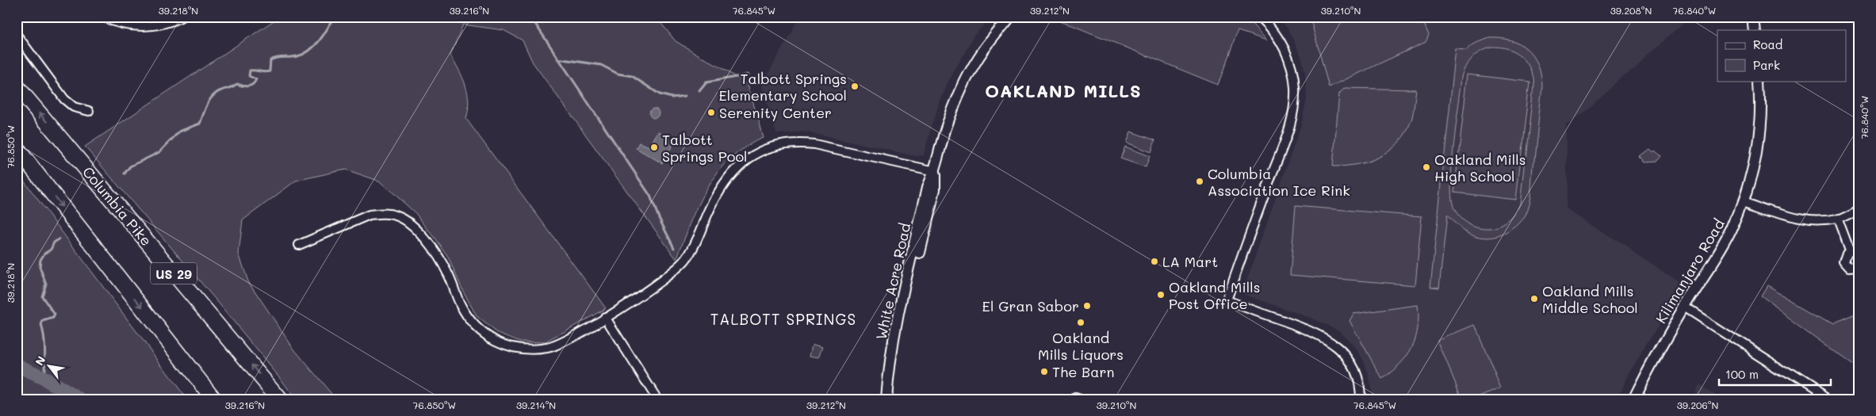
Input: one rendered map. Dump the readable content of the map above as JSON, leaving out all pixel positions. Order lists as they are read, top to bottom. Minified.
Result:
{"streets":{"highway":["Columbia Pike","US 29"],"street":["Kilimanjaro Road","White Acre Road"]},"districts":["OAKLAND MILLS","TALBOTT SPRINGS"],"places":["Talbott Springs Elementary School","Serenity Center","Talbott Springs Pool","Oakland Mills High School","Columbia Association Ice Rink","LA Mart","Oakland Mills Post Office","Oakland Mills Middle School","El Gran Sabor","Oakland Mills Liquors","The Barn"],"legend":["Road","Park"],"scale_bar":"100 m","north":"top left","coordinates":["39.218°N","39.216°N","76.845°W","39.212°N","39.210°N","39.208°N","76.840°W","76.850°W","39.214°N","39.206°N"]}
